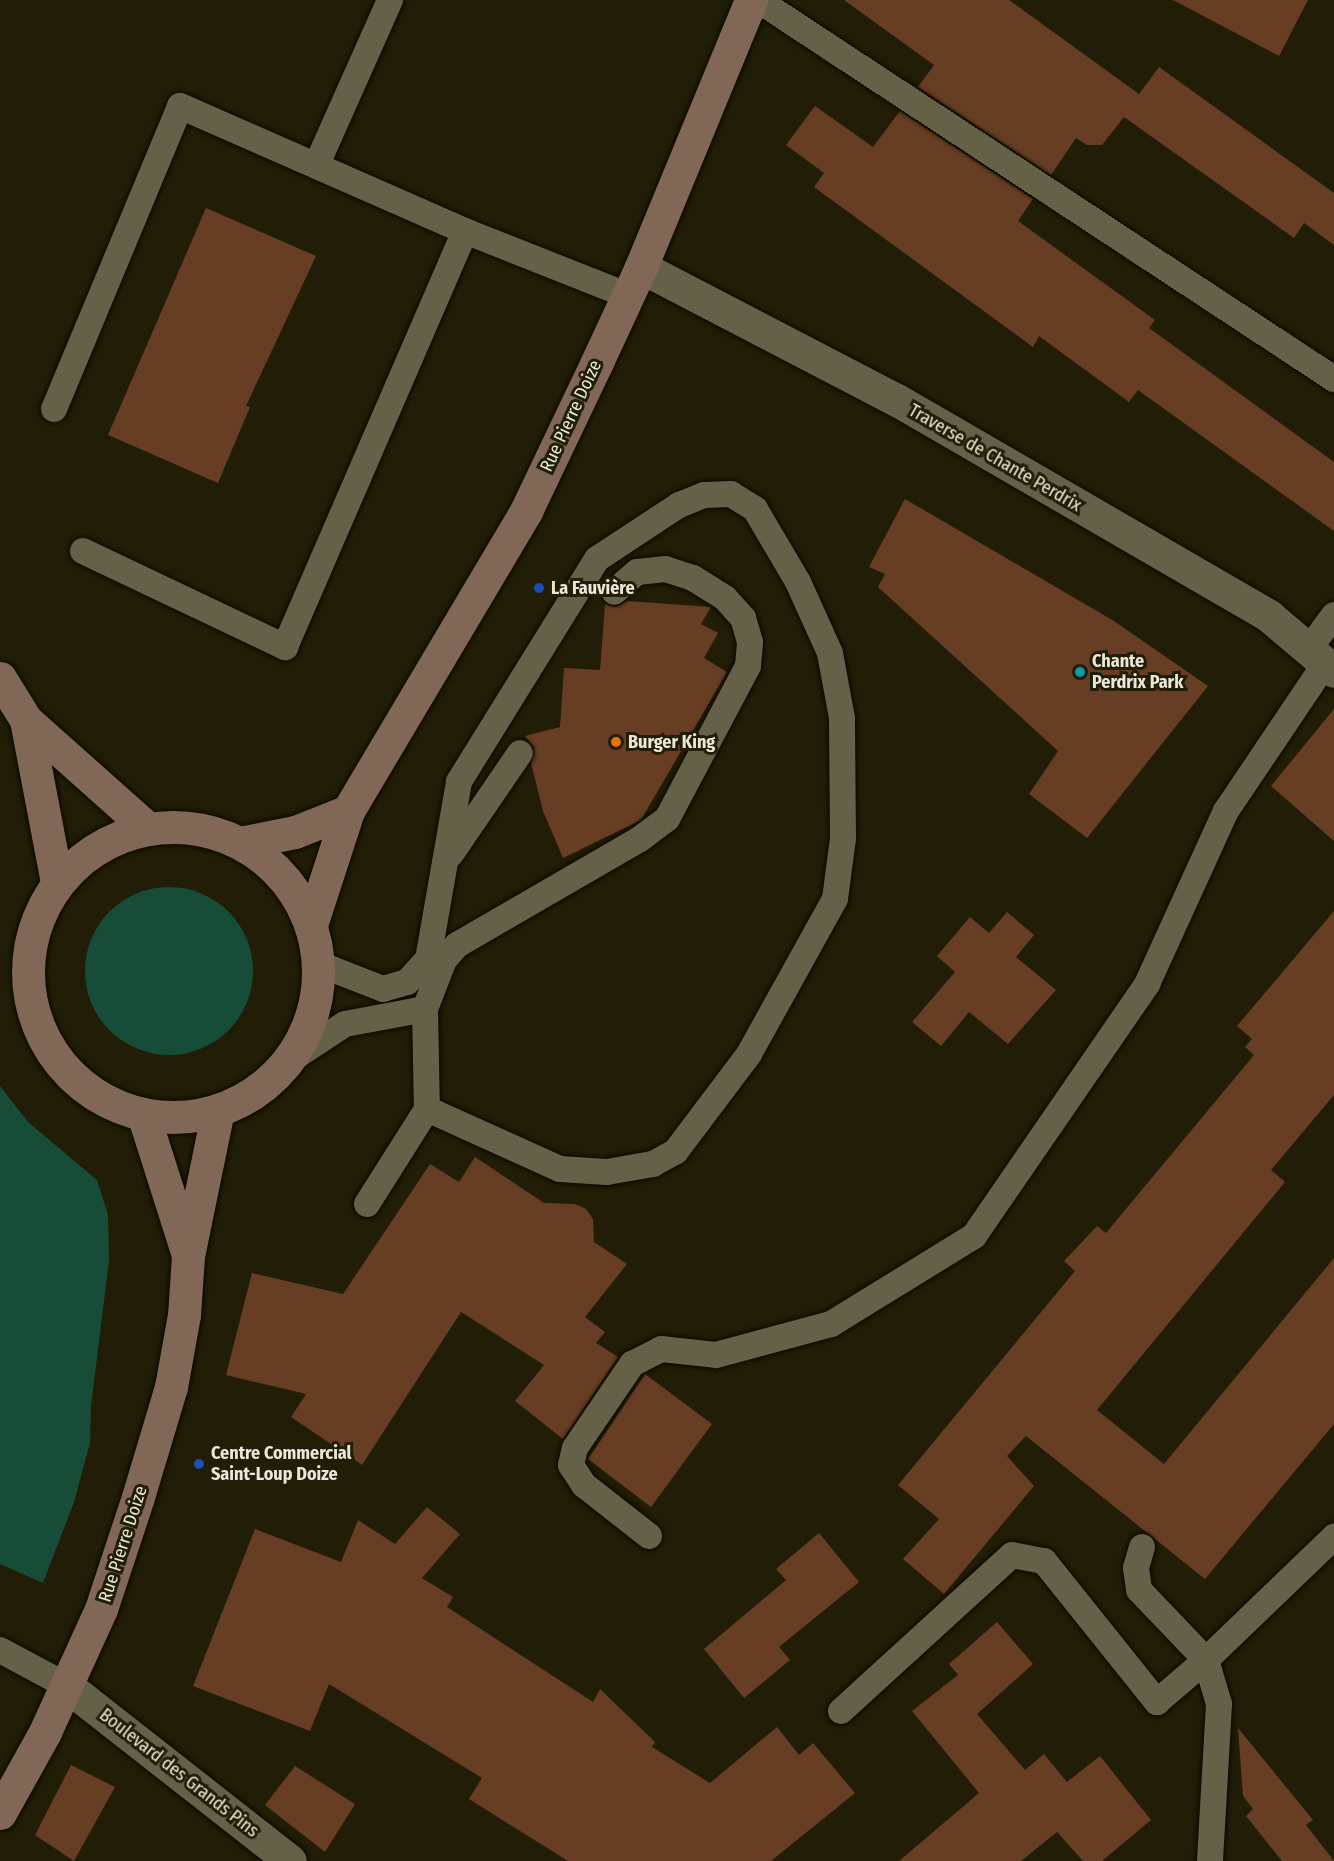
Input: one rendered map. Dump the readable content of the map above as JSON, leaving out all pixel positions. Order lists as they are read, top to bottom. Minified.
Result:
{"streets":{"main road":["Rue Pierre Doize"],"street":["Traverse de Chante Perdrix","Boulevard des Grands Pins"]},"crossings":[["Rue Pierre Doize","Traverse de Chante Perdrix"],["Rue Pierre Doize","Boulevard des Grands Pins"]],"places":["La Fauvière","Chante Perdrix Park","Burger King","Centre Commercial Saint-Loup Doize"]}
